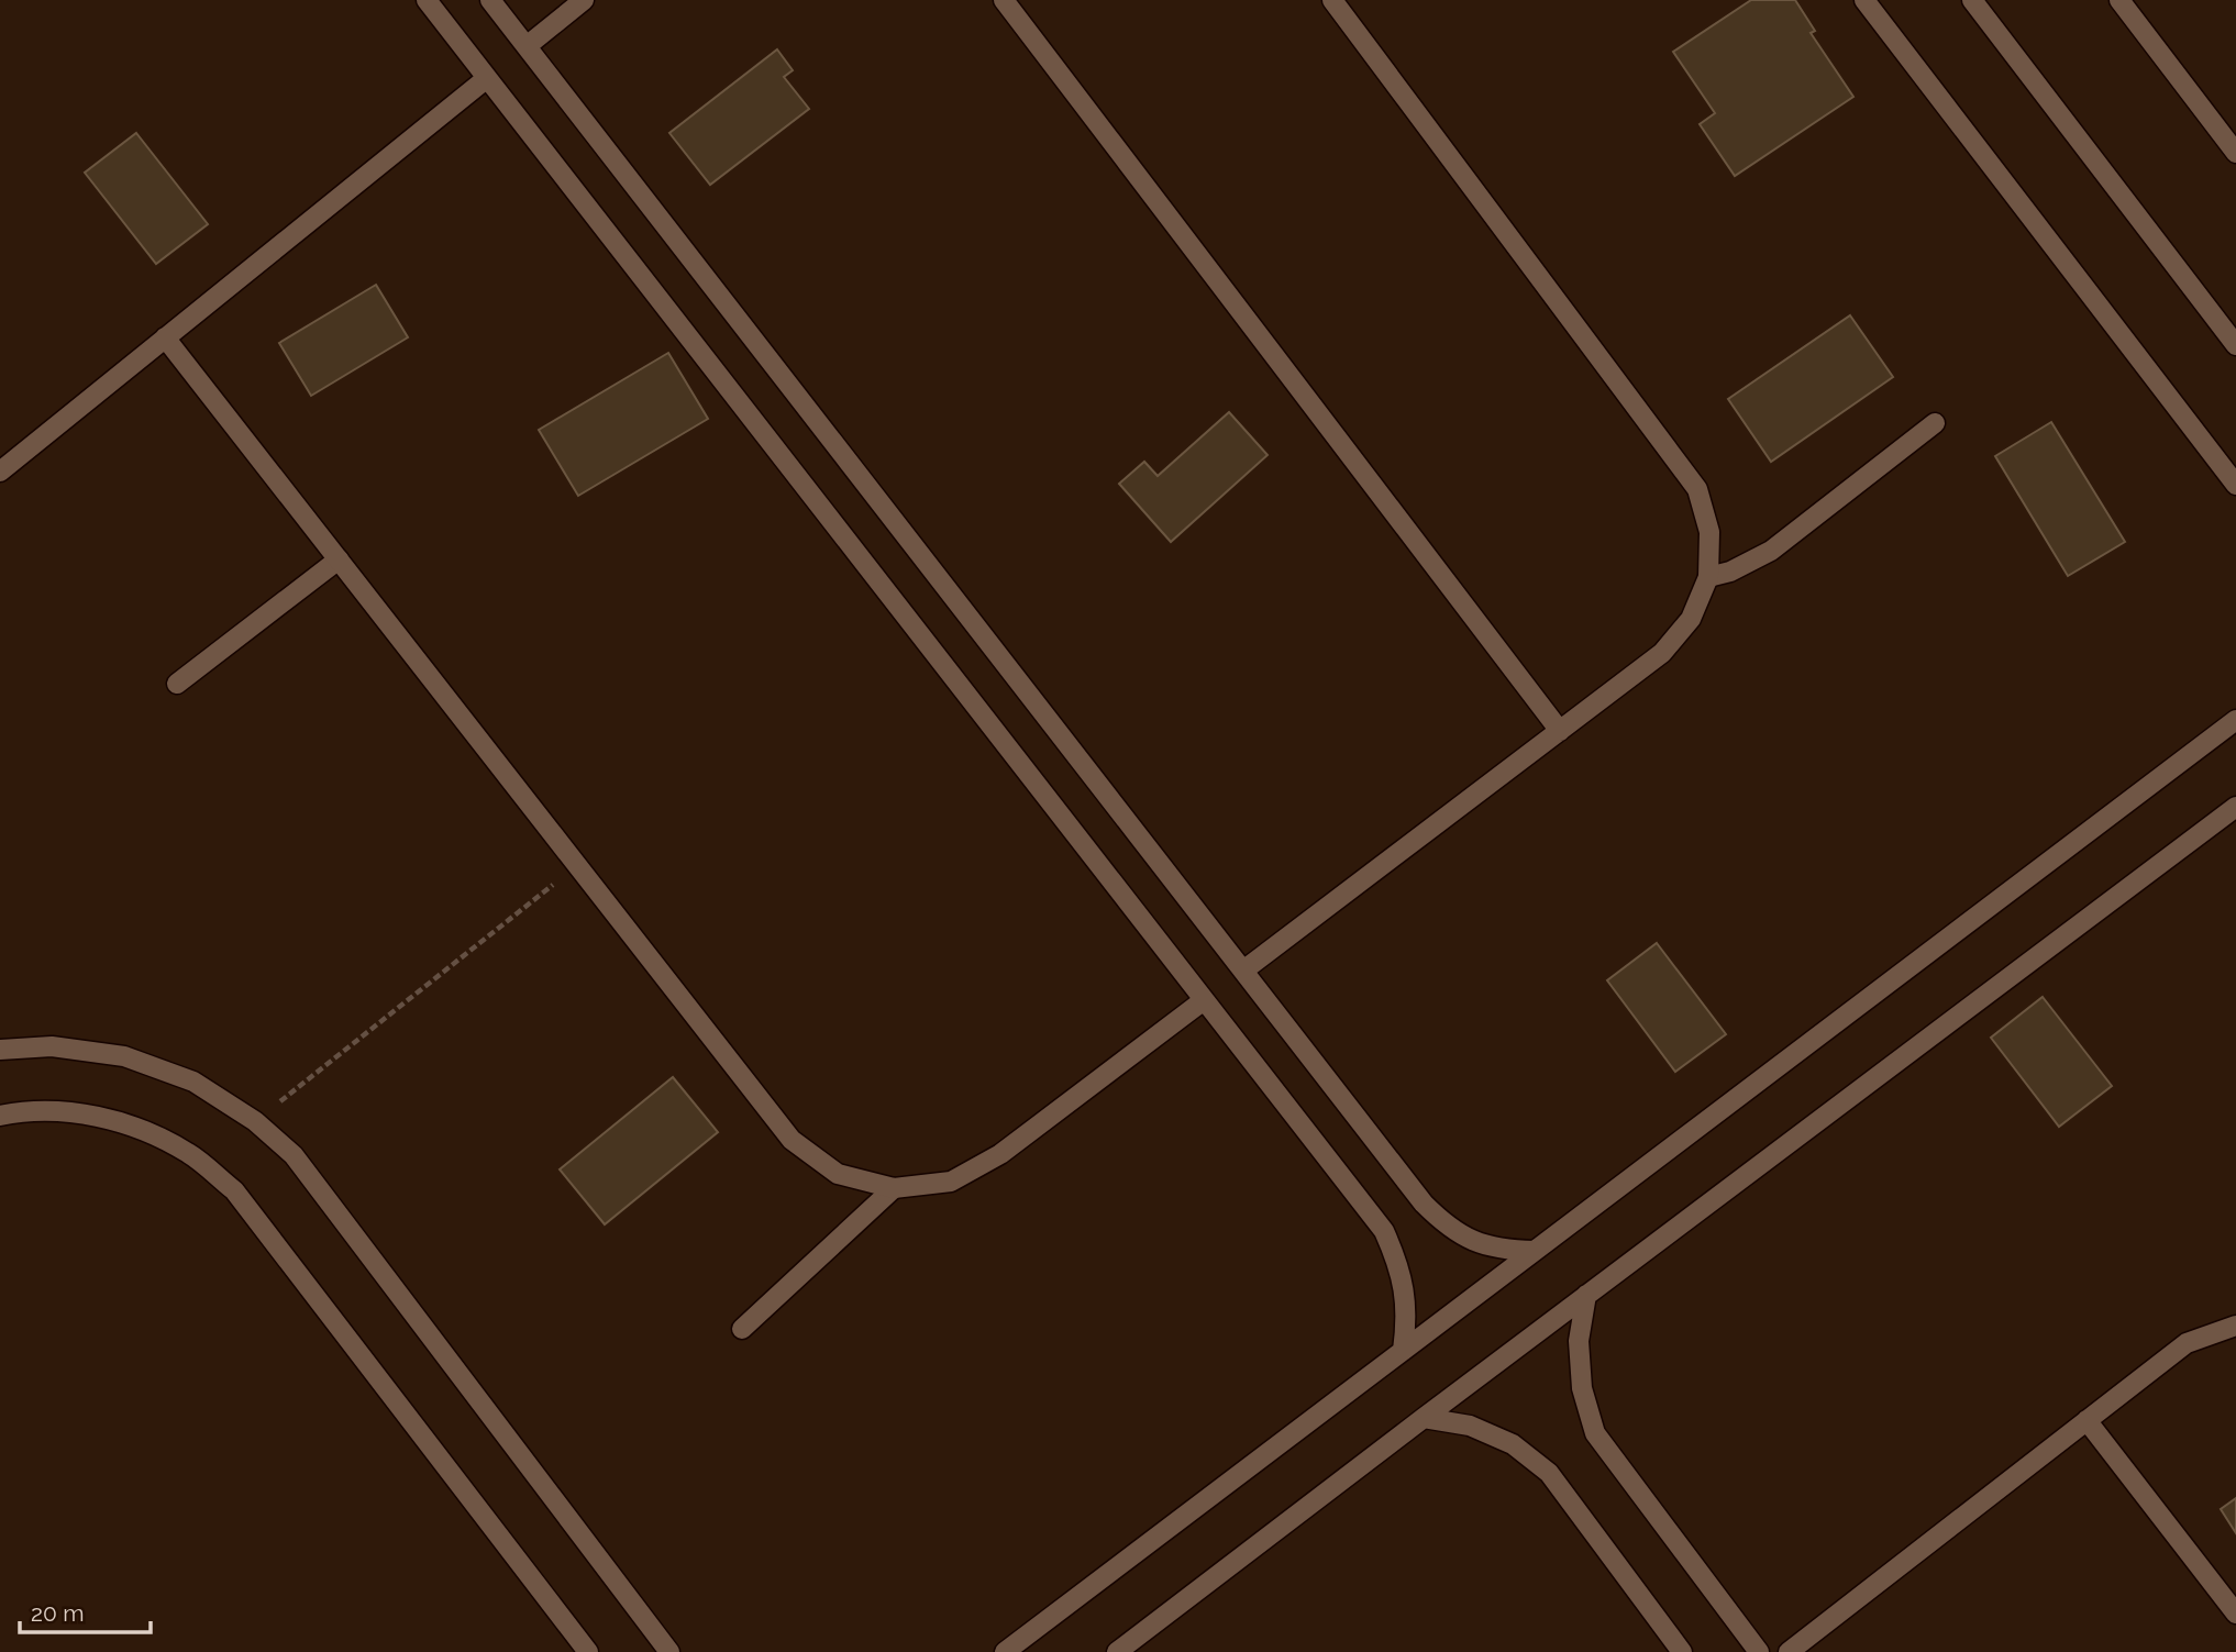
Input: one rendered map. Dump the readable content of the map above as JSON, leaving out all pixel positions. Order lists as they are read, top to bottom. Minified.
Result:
{"scale_bar":"20 m"}
